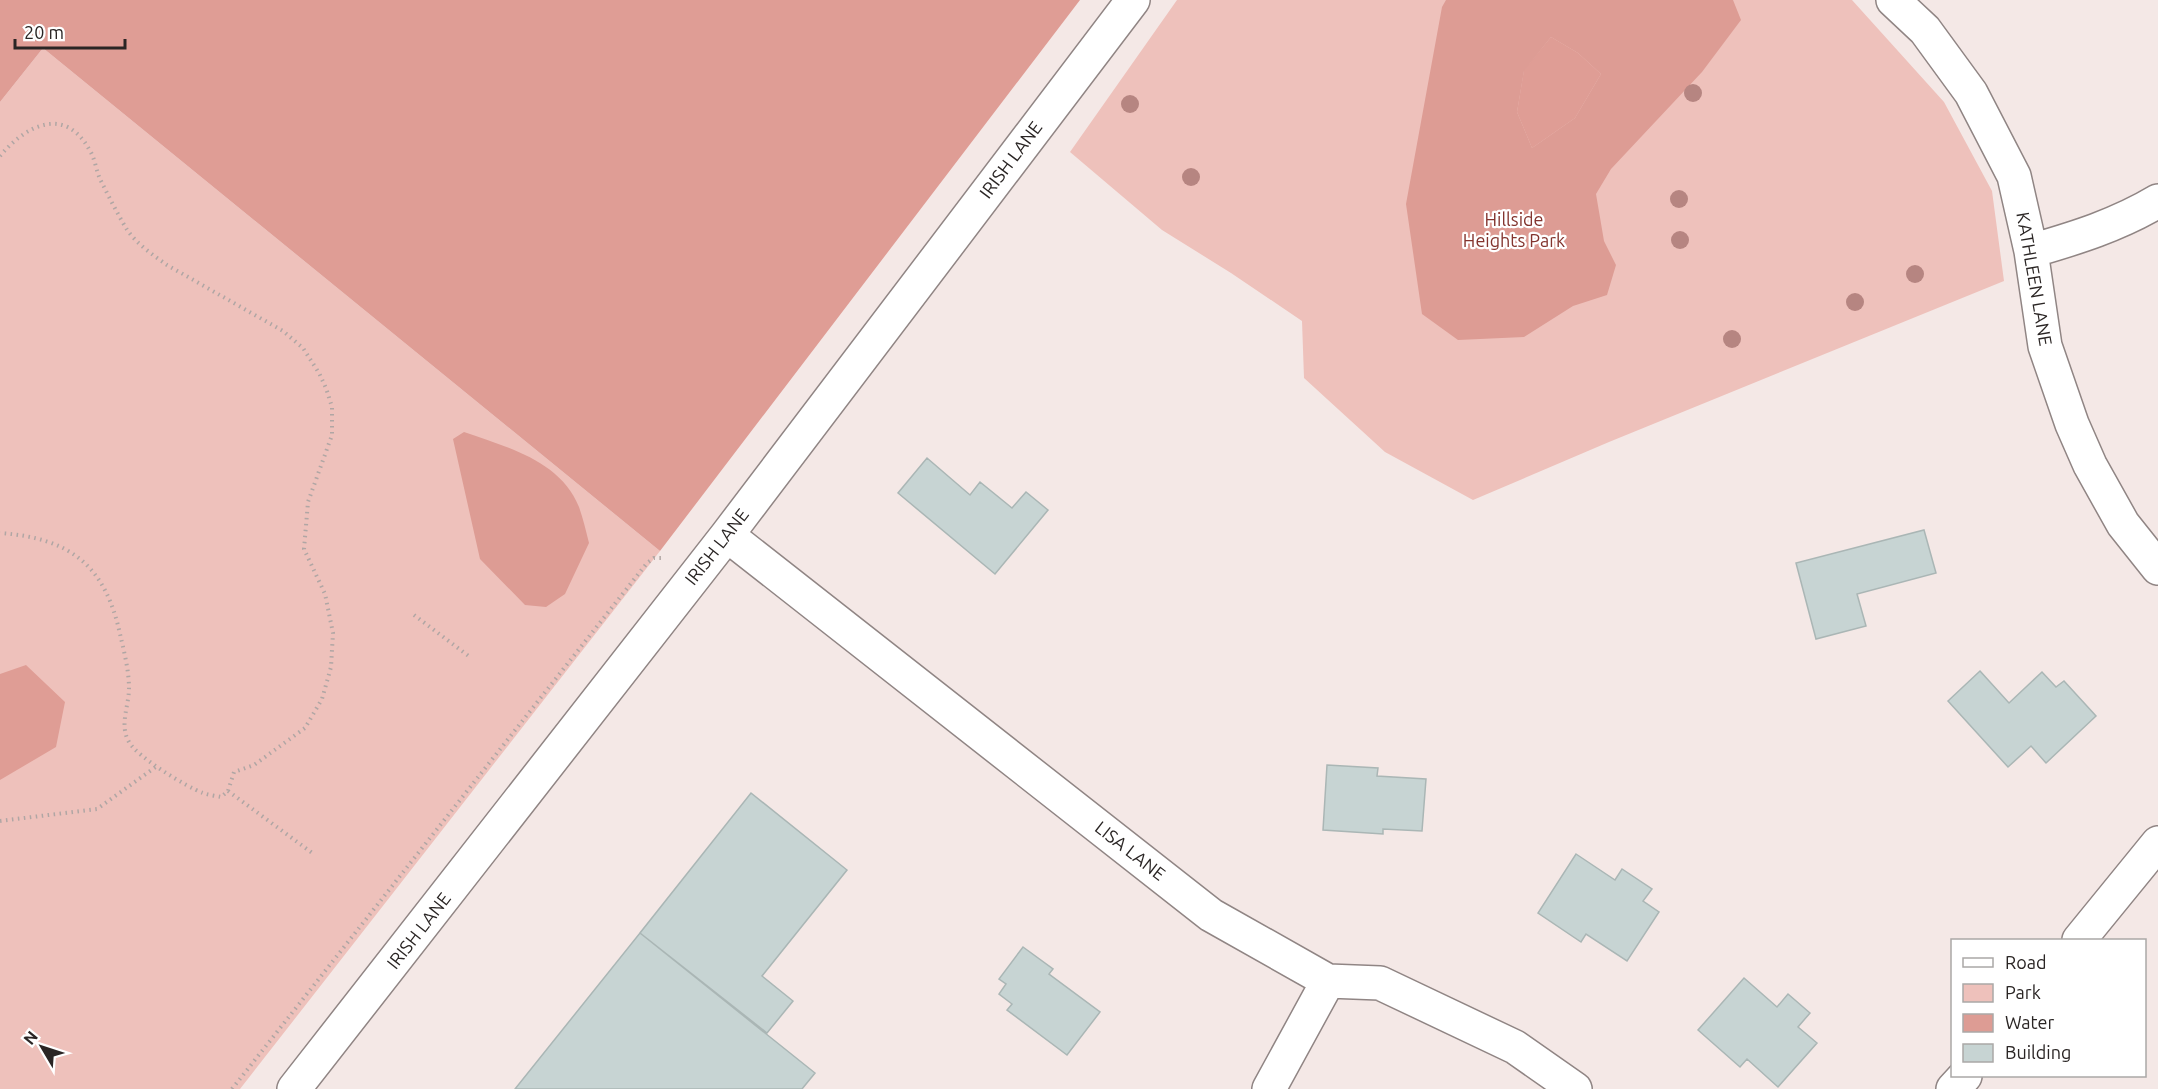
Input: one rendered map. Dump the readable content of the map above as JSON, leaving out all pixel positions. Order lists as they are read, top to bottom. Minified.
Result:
{"streets":{"street":["IRISH LANE","KATHLEEN LANE","LISA LANE"]},"crossings":[["IRISH LANE","LISA LANE"]],"parks":["Hillside Heights Park"],"legend":["Road","Park","Water","Building"],"scale_bar":"20 m","north":"top left"}
